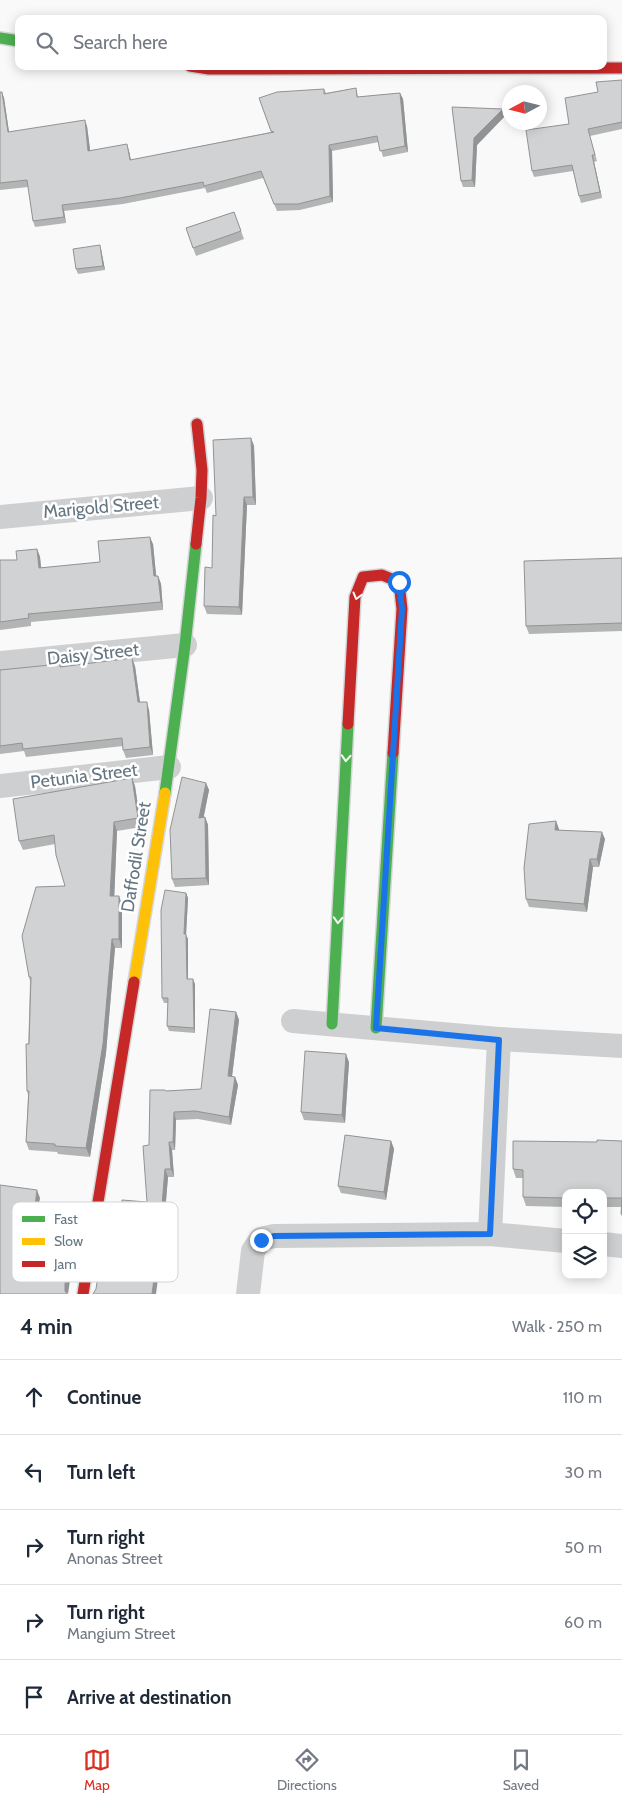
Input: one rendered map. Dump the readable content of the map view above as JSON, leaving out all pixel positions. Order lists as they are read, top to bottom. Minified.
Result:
{"streets":{"street":["Marigold Street","Daisy Street","Petunia Street","Daffodil Street"]},"crossings":[["Marigold Street","Daffodil Street"],["Daisy Street","Daffodil Street"],["Petunia Street","Daffodil Street"]],"legend":["Fast","Slow","Jam"],"north":"left","page":{"search":"Search here","heading":["4 min","Walk · 250 m"],"list":[["Continue","110 m"],["Turn left","30 m"],["Turn right","Anonas Street","50 m"],["Turn right","Mangium Street","60 m"],"Arrive at destination"],"nav":["Map","Directions","Saved"]}}
